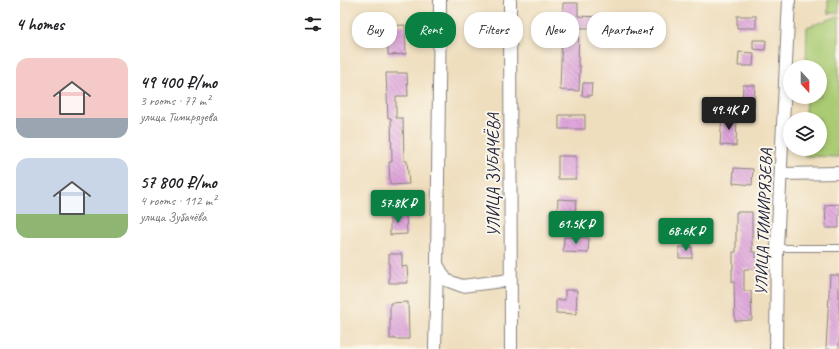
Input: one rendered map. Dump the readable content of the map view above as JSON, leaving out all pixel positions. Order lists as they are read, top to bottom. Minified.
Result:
{"streets":{"street":["УЛИЦА ЗУБАЧЁВА","УЛИЦА ТИМИРЯЗЕВА"]},"north":"bottom","page":{"heading":"4 homes","chip":["Buy","Rent","Filters","New","Apartment"],"list":[{"name":"49 400 ₽/mo","note":"3 rooms · 77 m² · улица Тимирязева"},{"name":"57 800 ₽/mo","note":"4 rooms · 112 m² · улица Зубачёва"}],"price":["49.4K ₽","57.8K ₽","61.5K ₽","68.6K ₽"]}}
